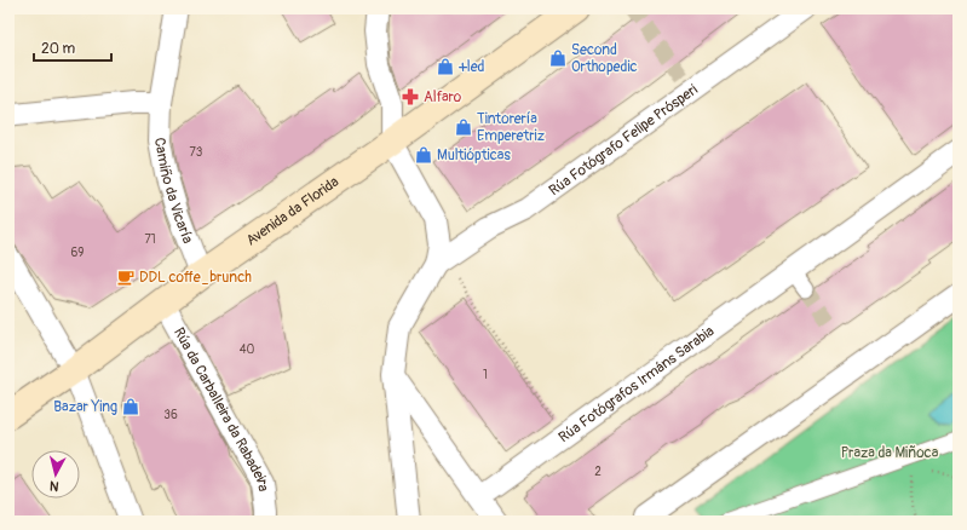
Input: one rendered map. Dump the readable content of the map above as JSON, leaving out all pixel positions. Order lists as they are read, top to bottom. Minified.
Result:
{"streets":{"main road":["Avenida da Florida"],"street":["Rúa Fotógrafo Felipe Prósperi","Camiño da Vicaría","Rúa Fotógrafos Irmáns Sarabia","Rúa da Carballeira da Rabadeira"]},"crossings":[["Camiño da Vicaría","Avenida da Florida"],["Avenida da Florida","Rúa da Carballeira da Rabadeira"]],"parks":["Praza da Miñoca"],"places":{"shop":["Second Orthopedic","+led","Tintorería Emperetriz","Multiópticas","Bazar Ying"],"pharmacy":["Alfaro"],"cafe":["DDL coffe_brunch"]},"house_numbers":["73","71","69","40","1","36","2"],"scale_bar":"20 m","north":"bottom"}
